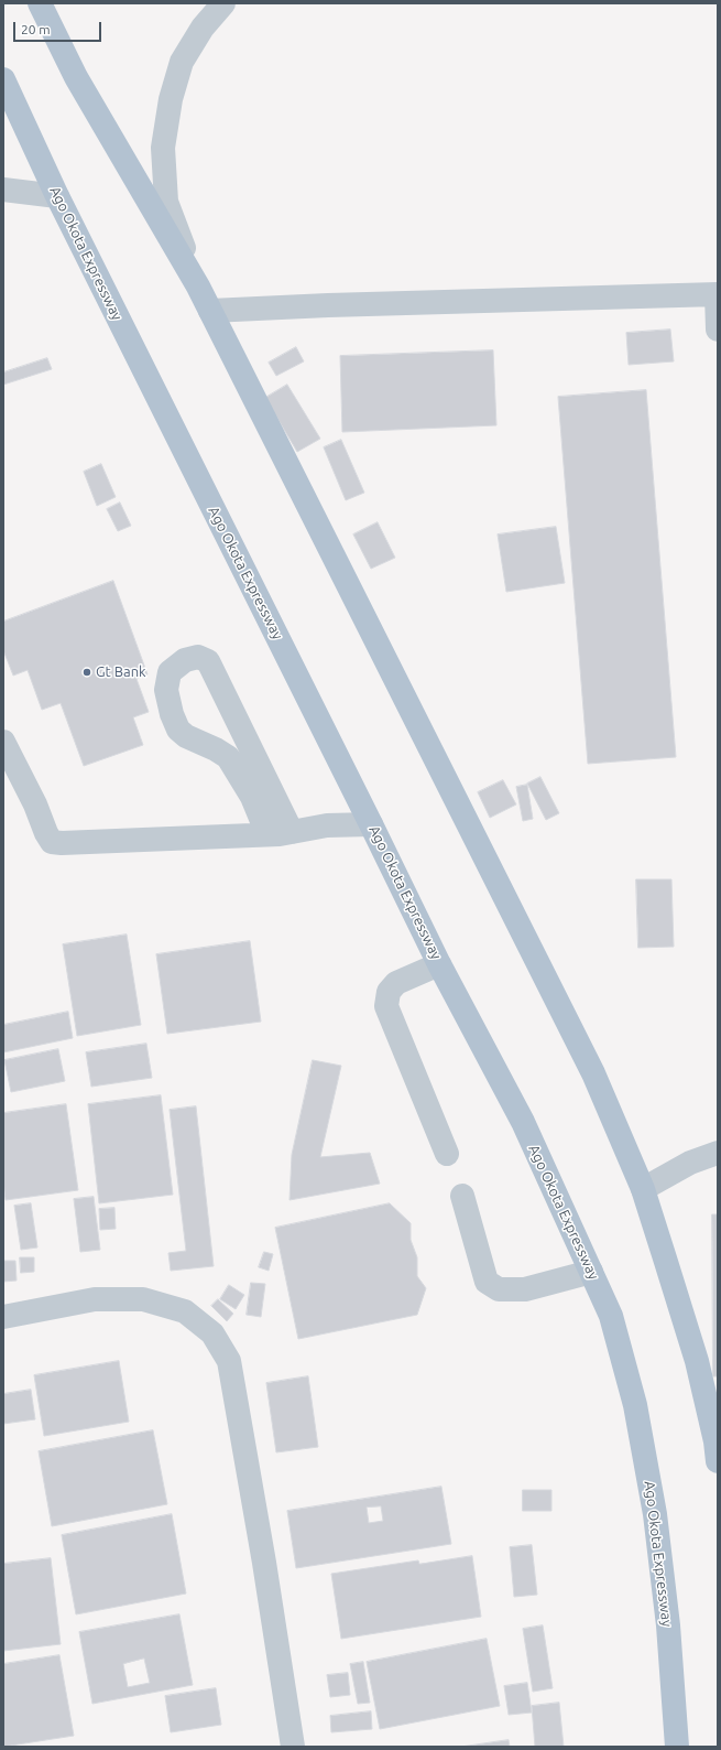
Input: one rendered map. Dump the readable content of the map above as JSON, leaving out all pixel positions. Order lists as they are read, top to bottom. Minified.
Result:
{"streets":{"main road":["Ago Okota Expressway"]},"places":["Gt Bank"],"scale_bar":"20 m"}
